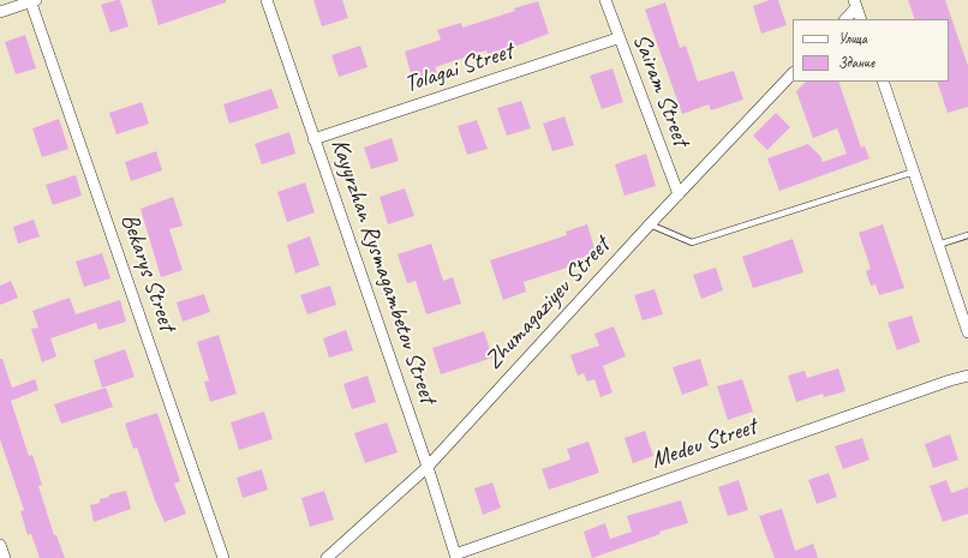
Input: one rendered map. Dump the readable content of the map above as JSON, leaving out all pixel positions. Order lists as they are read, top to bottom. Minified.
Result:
{"streets":{"street":["Tolagai Street","Sairam Street","Kayyrzhan Rysmagambetov Street","Bekarys Street","Zhumagaziyev Street","Medeu Street"]},"crossings":[["Tolagai Street","Sairam Street"],["Tolagai Street","Kayyrzhan Rysmagambetov Street"],["Sairam Street","Zhumagaziyev Street"],["Kayyrzhan Rysmagambetov Street","Zhumagaziyev Street"],["Kayyrzhan Rysmagambetov Street","Medeu Street"]],"legend":["Улица","Здание"]}
